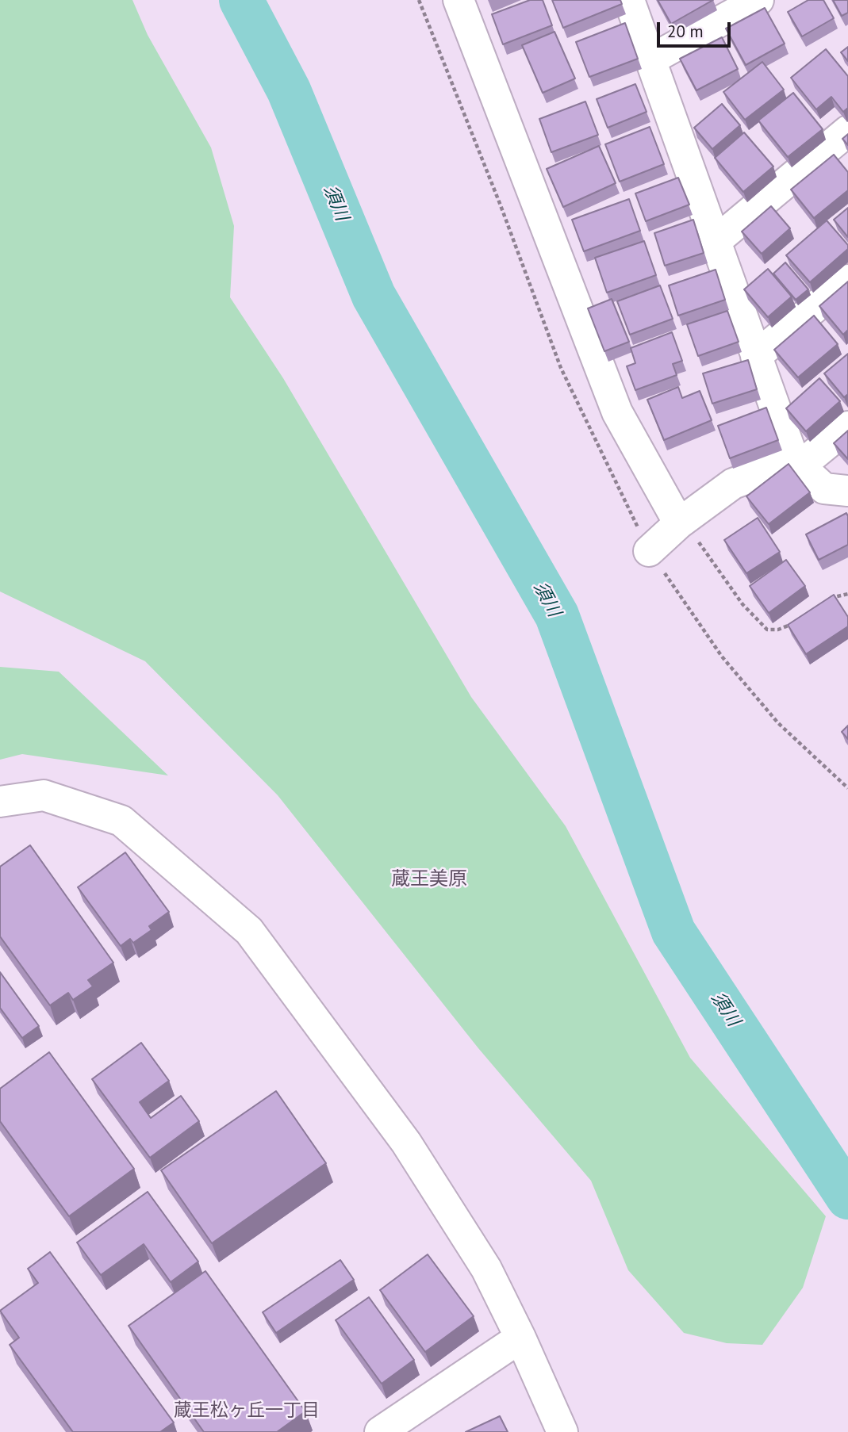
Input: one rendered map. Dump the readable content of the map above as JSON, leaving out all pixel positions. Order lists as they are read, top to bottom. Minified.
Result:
{"districts":["蔵王美原","蔵王松ヶ丘一丁目"],"water":["須川"],"scale_bar":"20 m"}
